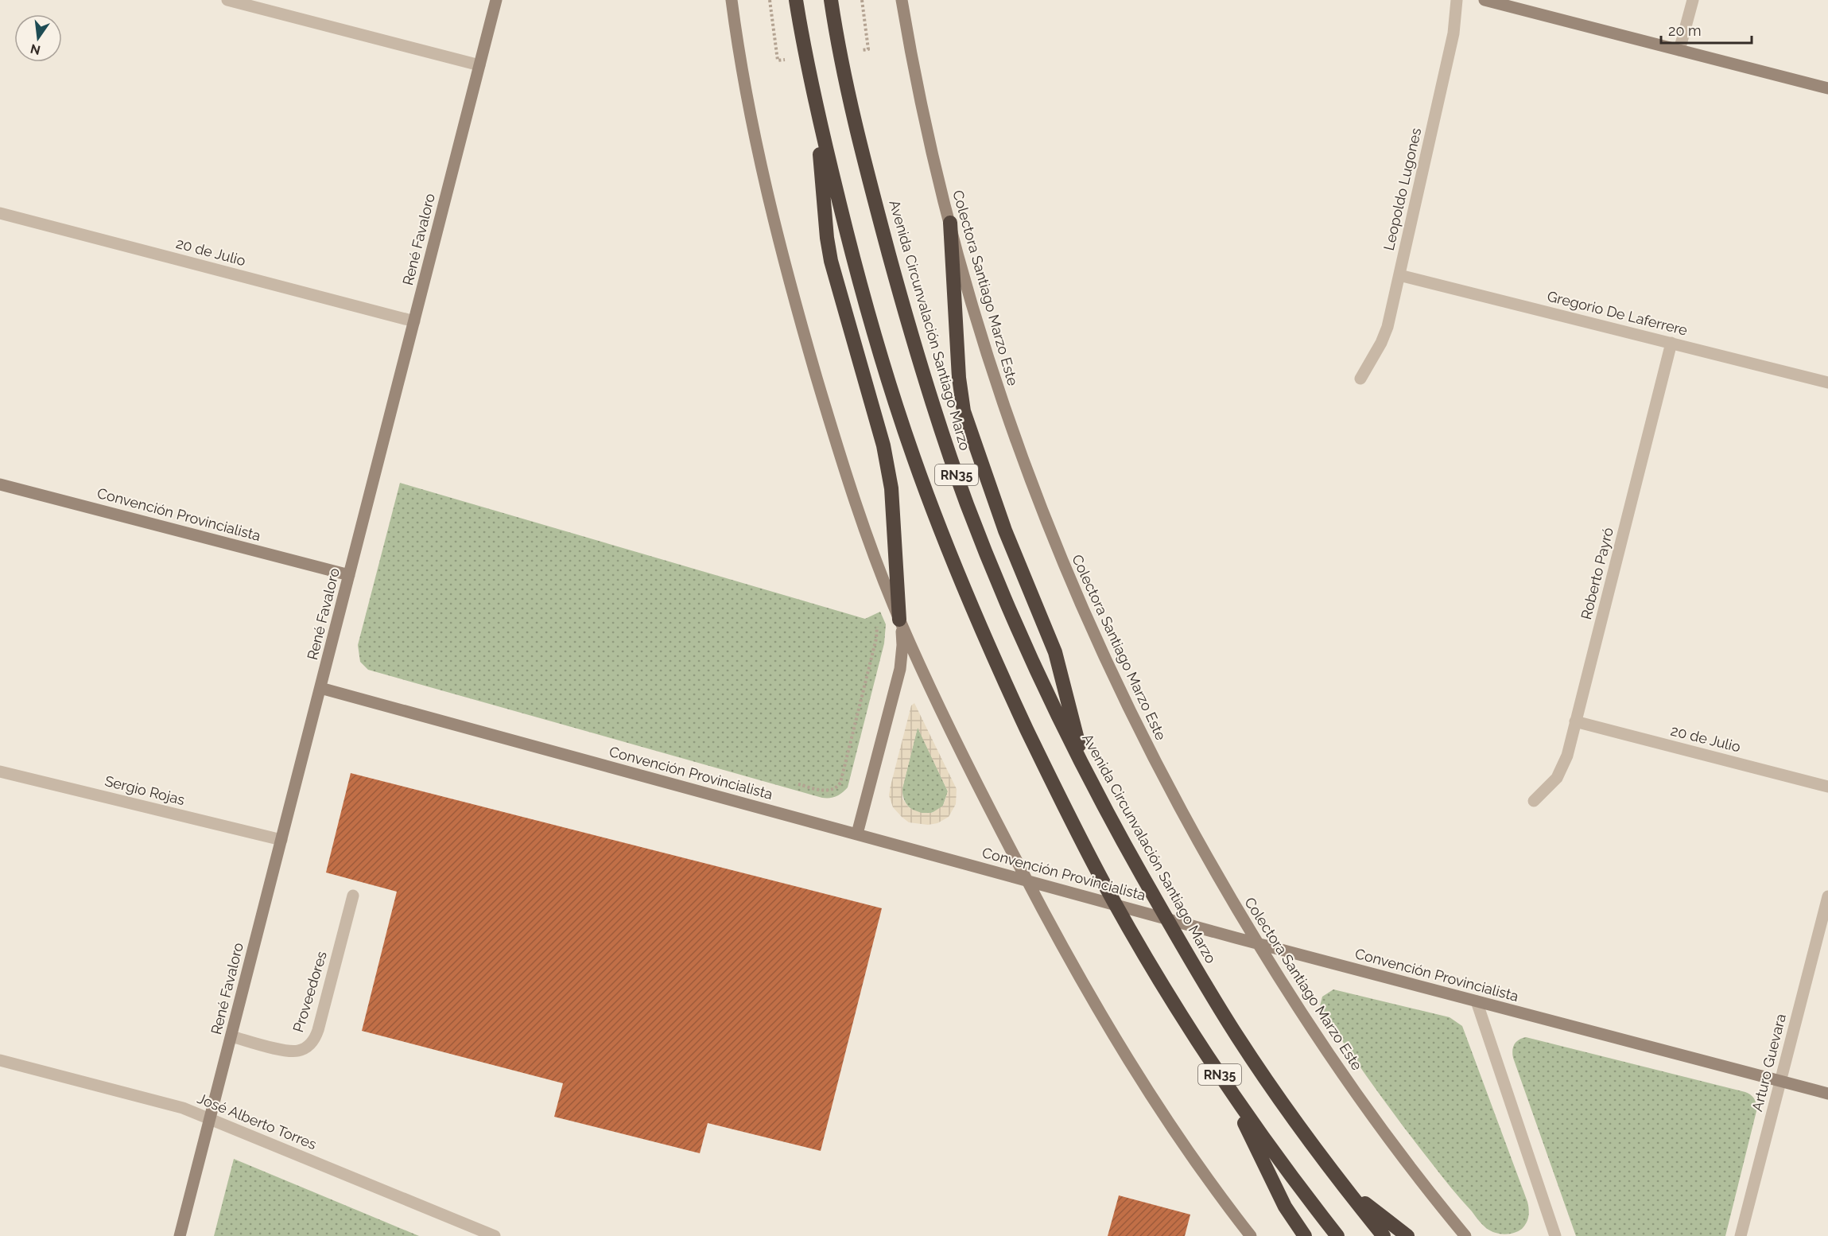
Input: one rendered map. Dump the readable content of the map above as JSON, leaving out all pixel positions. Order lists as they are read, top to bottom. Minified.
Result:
{"streets":{"highway":["Avenida Circunvalación Santiago Marzo","RN35"],"street":["Leopoldo Lugones","René Favaloro","20 de Julio","Colectora Santiago Marzo Este","Gregorio De Laferrere","Convención Provincialista","Roberto Payró","Sergio Rojas","Proveedores","Arturo Guevara","José Alberto Torres"]},"crossings":[["Leopoldo Lugones","Gregorio De Laferrere"],["René Favaloro","20 de Julio"],["René Favaloro","Convención Provincialista"],["René Favaloro","Sergio Rojas"],["René Favaloro","Proveedores"],["René Favaloro","José Alberto Torres"],["20 de Julio","Roberto Payró"],["Colectora Santiago Marzo Este","Convención Provincialista"],["Gregorio De Laferrere","Roberto Payró"],["Avenida Circunvalación Santiago Marzo","Convención Provincialista"],["RN35","Convención Provincialista"],["Convención Provincialista","Arturo Guevara"]],"scale_bar":"20 m","north":"bottom"}
